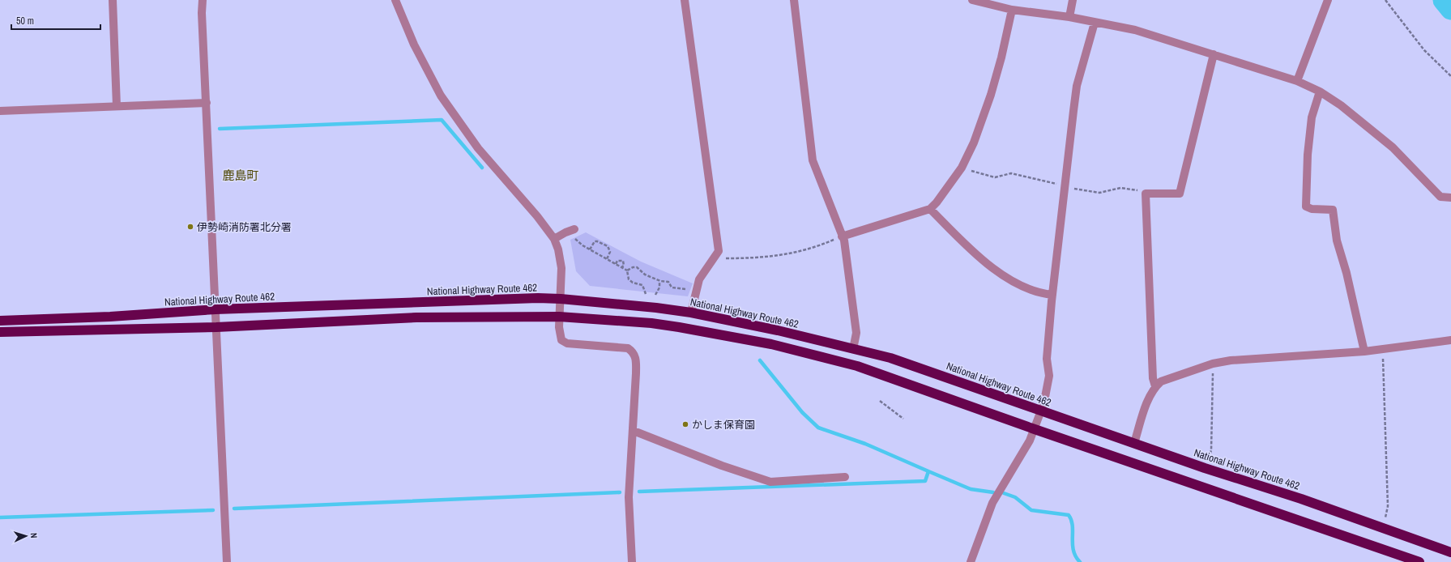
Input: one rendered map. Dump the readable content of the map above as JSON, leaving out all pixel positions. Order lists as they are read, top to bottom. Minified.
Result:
{"streets":{"highway":["National Highway Route 462"]},"districts":["鹿島町"],"places":["伊勢崎消防署北分署","かしま保育園"],"scale_bar":"50 m","north":"right"}
